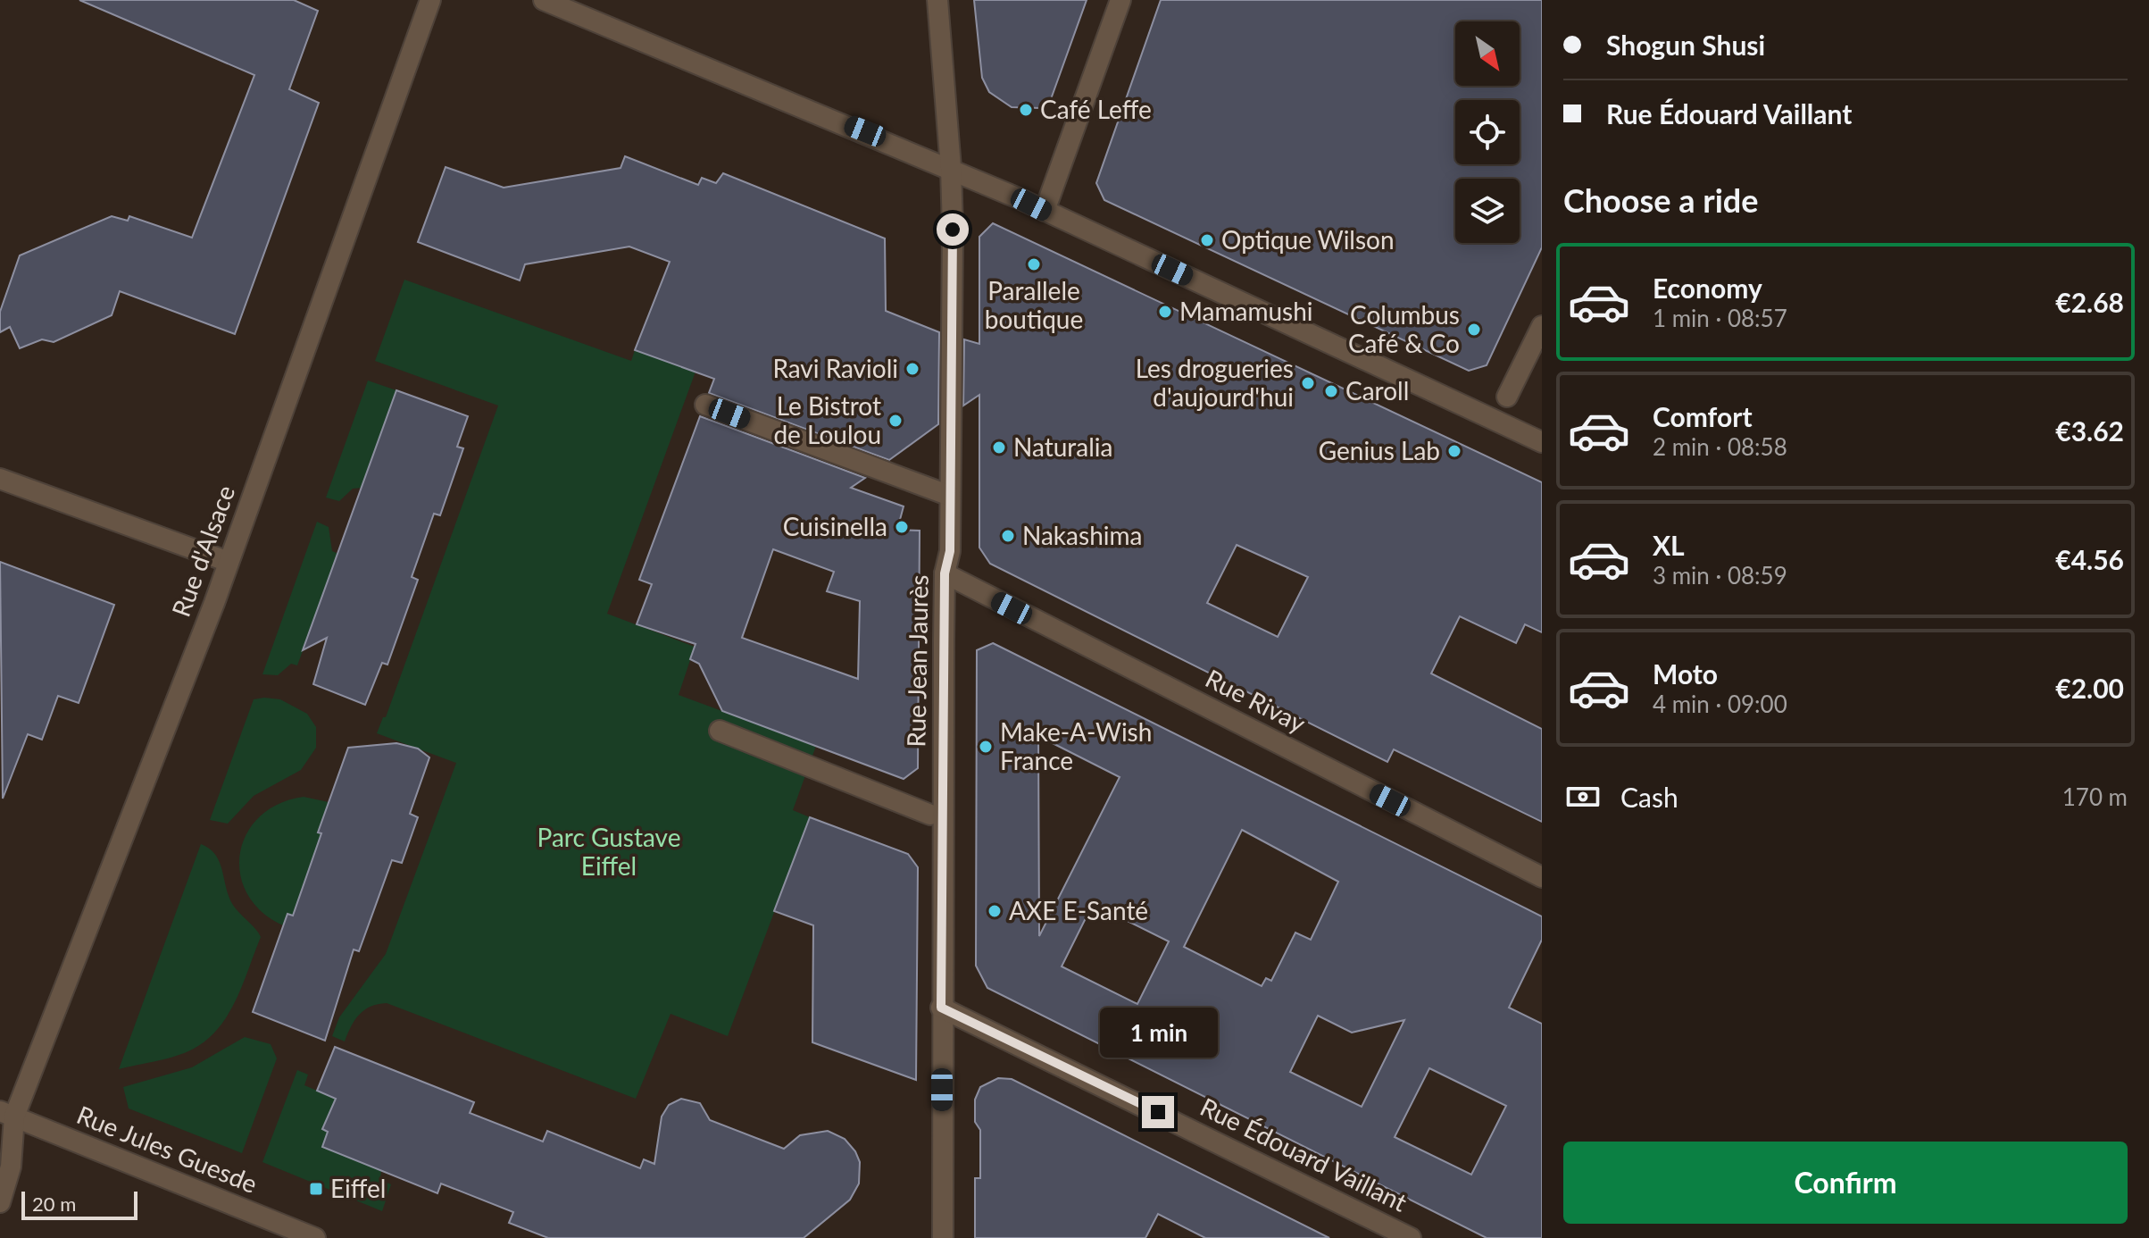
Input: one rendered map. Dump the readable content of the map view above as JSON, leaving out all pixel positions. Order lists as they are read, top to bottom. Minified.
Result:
{"streets":{"street":["Rue d'Alsace","Rue Jean Jaurès","Rue Rivay","Rue Jules Guesde","Rue Édouard Vaillant"]},"crossings":[["Rue d'Alsace","Rue Jules Guesde"],["Rue Jean Jaurès","Rue Rivay"],["Rue Jean Jaurès","Rue Édouard Vaillant"]],"parks":["Parc Gustave Eiffel"],"places":{"other":["Café Leffe","Optique Wilson","Parallele boutique","Mamamushi","Columbus Café & Co","Ravi Ravioli","Les drogueries d'aujourd'hui","Caroll","Le Bistrot de Loulou","Naturalia","Genius Lab","Cuisinella","Nakashima","Make-A-Wish France","AXE E-Santé"],"transit":["Eiffel"]},"scale_bar":"20 m","north":"bottom right","page":{"banner":["Shogun Shusi","Rue Édouard Vaillant"],"heading":"Choose a ride","list":[{"name":"Economy","note":"1 min · 08:57","value":"€2.68"},{"name":"Comfort","note":"2 min · 08:58","value":"€3.62"},{"name":"XL","note":"3 min · 08:59","value":"€4.56"},{"name":"Moto","note":"4 min · 09:00","value":"€2.00"}],"pay":["Cash","170 m"],"bubble":"1 min","buttons":"Confirm","scale":"20 m"}}
